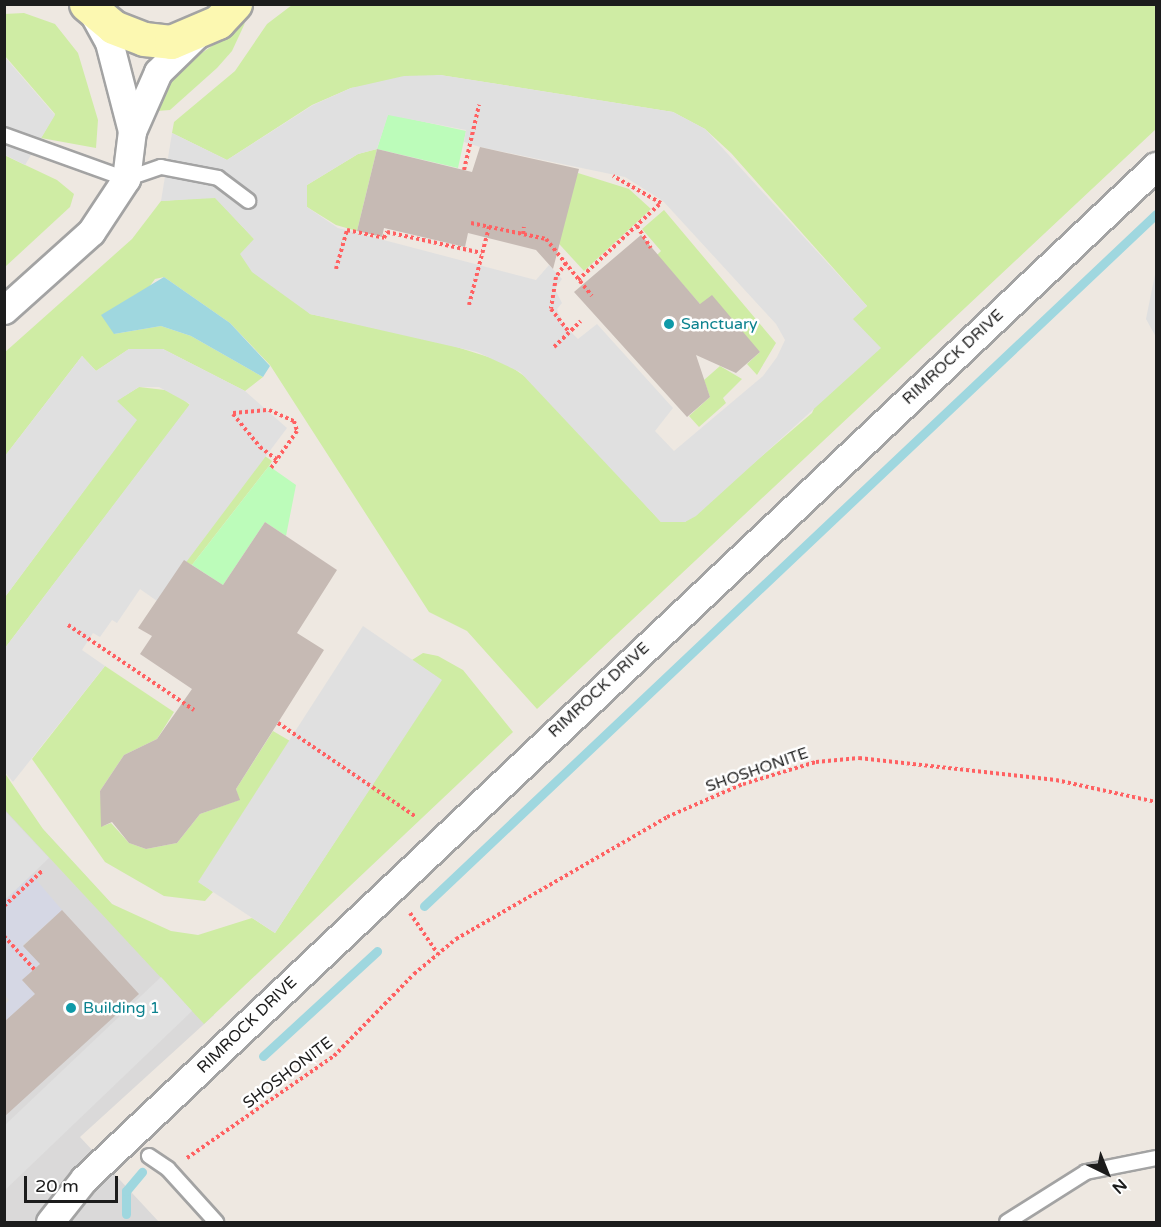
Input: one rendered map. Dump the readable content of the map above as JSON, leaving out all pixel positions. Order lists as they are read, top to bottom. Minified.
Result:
{"streets":{"street":["RIMROCK DRIVE"],"path":["SHOSHONITE"]},"places":["Sanctuary","Building 1"],"scale_bar":"20 m","north":"bottom right"}
